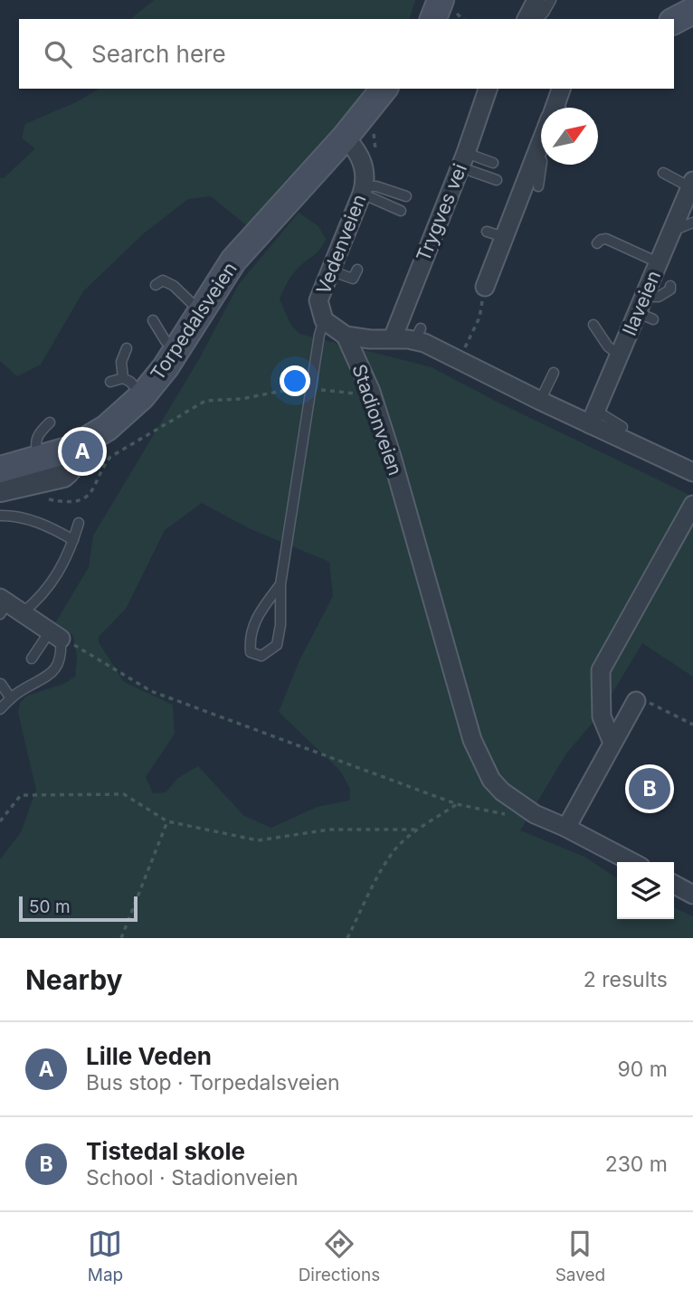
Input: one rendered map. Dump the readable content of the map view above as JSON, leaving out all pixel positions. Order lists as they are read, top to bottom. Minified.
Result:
{"streets":{"main road":["Torpedalsveien"],"street":["Trygves vei","Vedenveien","Ilaveien","Stadionveien"]},"crossings":[["Trygves vei","Stadionveien"],["Vedenveien","Torpedalsveien"],["Vedenveien","Stadionveien"],["Ilaveien","Stadionveien"]],"scale_bar":"50 m","north":"top right","page":{"search":"Search here","pins":["A","B"],"scale":"50 m","heading":["Nearby","2 results"],"list":[{"mark":"A","name":"Lille Veden","note":"Bus stop · Torpedalsveien","value":"90 m"},{"mark":"B","name":"Tistedal skole","note":"School · Stadionveien","value":"230 m"}],"nav":["Map","Directions","Saved"]}}
